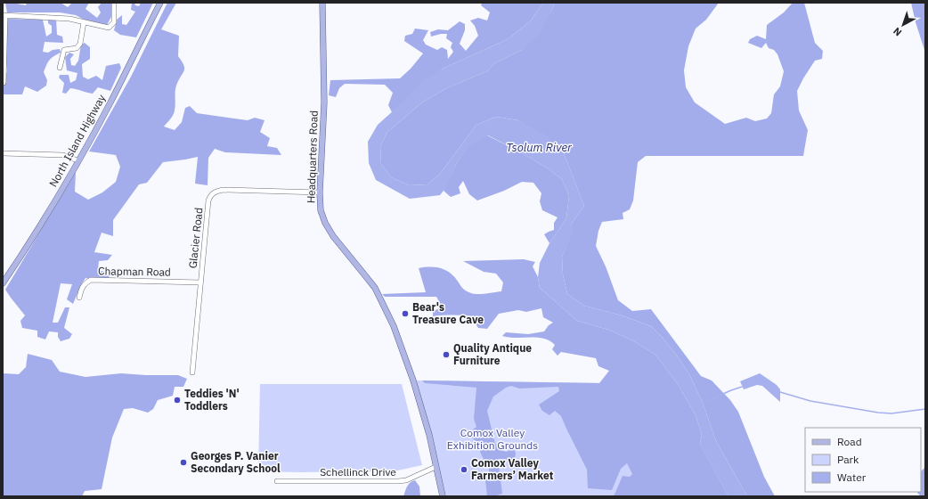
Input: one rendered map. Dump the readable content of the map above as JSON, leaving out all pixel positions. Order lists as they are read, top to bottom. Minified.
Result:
{"streets":{"main road":["North Island Highway","Headquarters Road"],"street":["Glacier Road","Chapman Road","Schellinck Drive"]},"crossings":[["Headquarters Road","Glacier Road"],["Headquarters Road","Schellinck Drive"],["Glacier Road","Chapman Road"]],"water":["Tsolum River"],"parks":["Comox Valley Exhibition Grounds"],"places":["Bear's Treasure Cave","Quality Antique Furniture","Teddies 'N' Toddlers","Georges P. Vanier Secondary School","Comox Valley Farmers’ Market"],"legend":["Road","Park","Water"],"north":"bottom left"}
